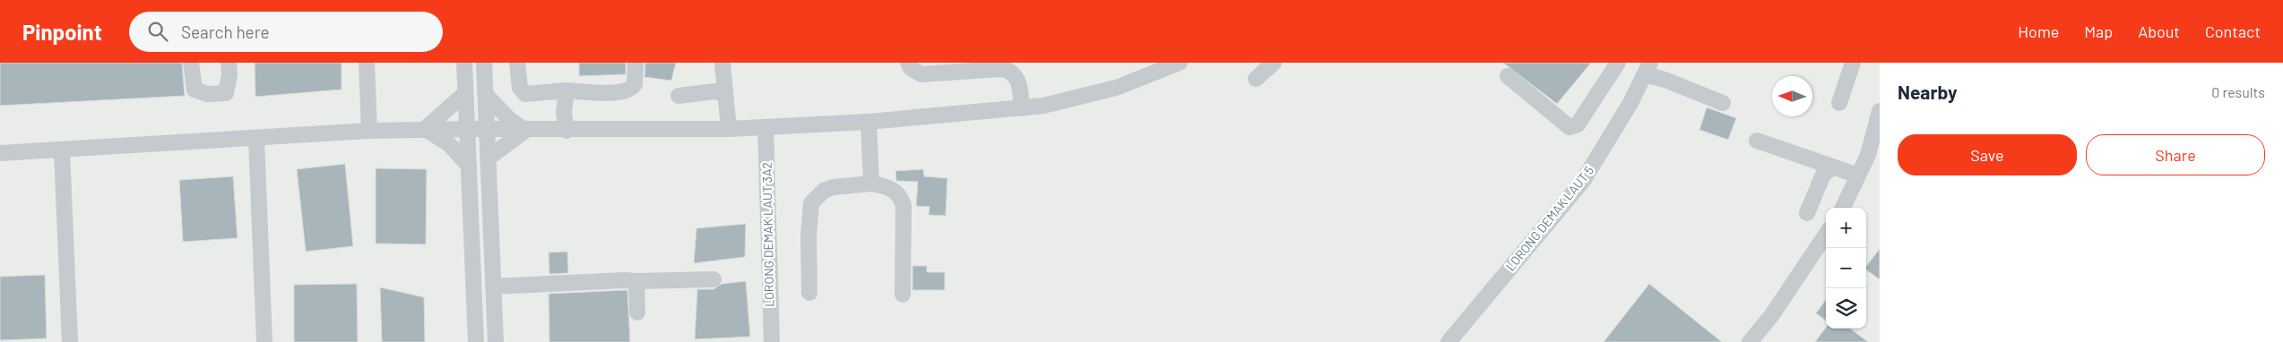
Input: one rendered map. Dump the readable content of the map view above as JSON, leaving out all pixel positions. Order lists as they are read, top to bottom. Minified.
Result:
{"streets":{"street":["LORONG DEMAK LAUT 5","LORONG DEMAK LAUT 3A2"]},"north":"left","page":{"header":"Pinpoint","search":"Search here","nav":["Home","Map","About","Contact"],"heading":["Nearby","0 results"],"buttons":["Save","Share"],"map_buttons":["+","−"]}}
